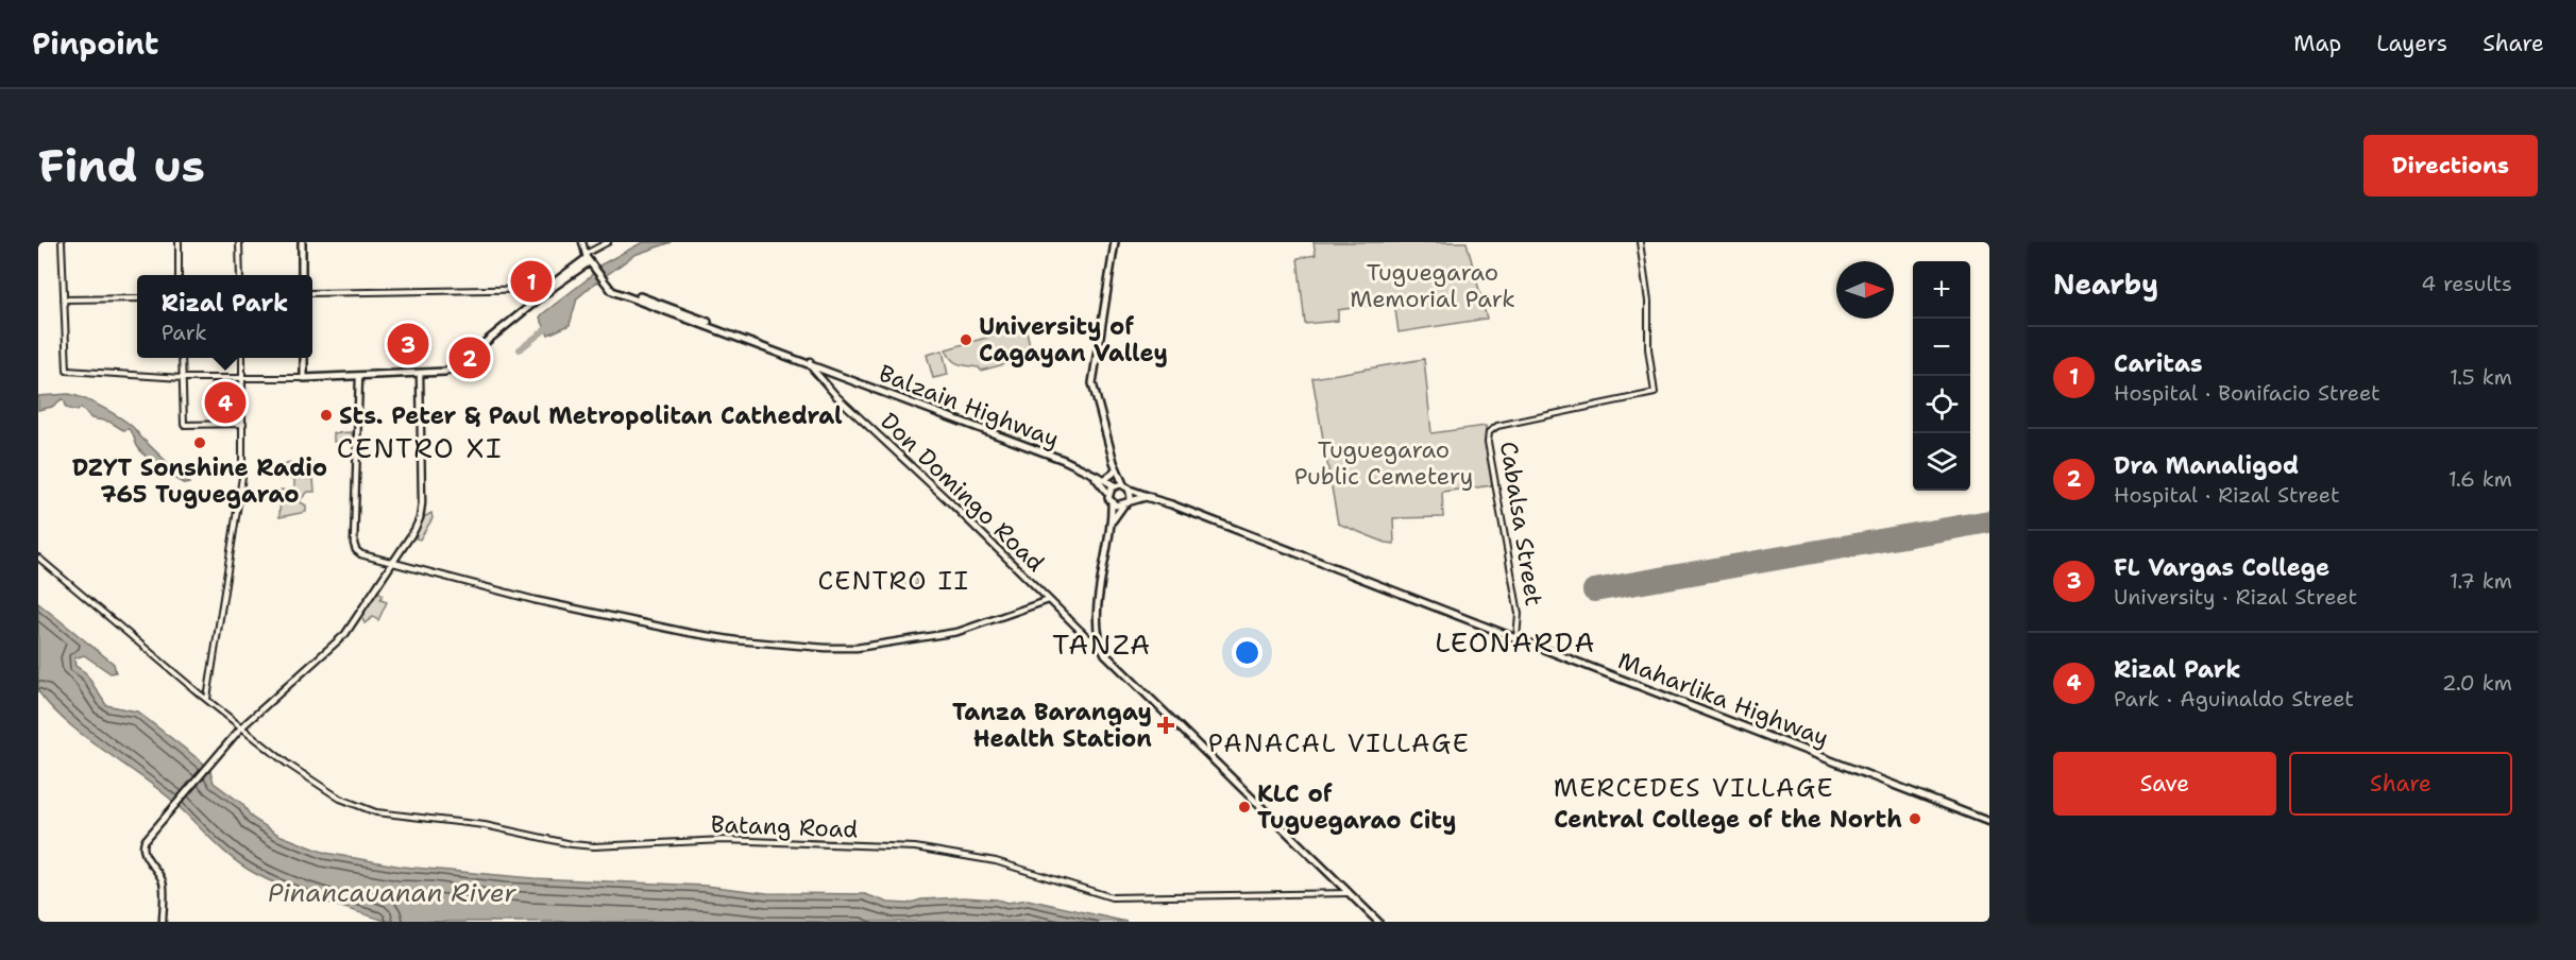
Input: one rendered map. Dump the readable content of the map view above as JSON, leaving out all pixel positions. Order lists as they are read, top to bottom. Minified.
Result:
{"streets":{"main road":["Balzain Highway","Don Domingo Road","Maharlika Highway"],"street":["Cabalsa Street","Batang Road"]},"crossings":[["Balzain Highway","Don Domingo Road"],["Balzain Highway","Maharlika Highway"],["Cabalsa Street","Maharlika Highway"]],"districts":["CENTRO XI","CENTRO II","LEONARDA","TANZA","PANACAL VILLAGE","MERCEDES VILLAGE"],"water":["Pinancauanan River"],"parks":["Tuguegarao Memorial Park","Tuguegarao Public Cemetery"],"places":{"other":["University of Cagayan Valley","Sts. Peter & Paul Metropolitan Cathedral","DZYT Sonshine Radio 765 Tuguegarao","KLC of Tuguegarao City","Central College of the North"],"health":["Tanza Barangay Health Station"]},"north":"right","page":{"header":"Pinpoint","nav":["Map","Layers","Share"],"buttons":["Directions",["Save","Share"]],"title":"Find us","heading":["Nearby","4 results"],"pins":["1","3","2","4"],"map_buttons":["+","−"],"popup":["Rizal Park","Park"],"list":[{"mark":"1","name":"Caritas","note":"Hospital · Bonifacio Street","value":"1.5 km"},{"mark":"2","name":"Dra Manaligod","note":"Hospital · Rizal Street","value":"1.6 km"},{"mark":"3","name":"FL Vargas College","note":"University · Rizal Street","value":"1.7 km"},{"mark":"4","name":"Rizal Park","note":"Park · Aguinaldo Street","value":"2.0 km"}]}}
